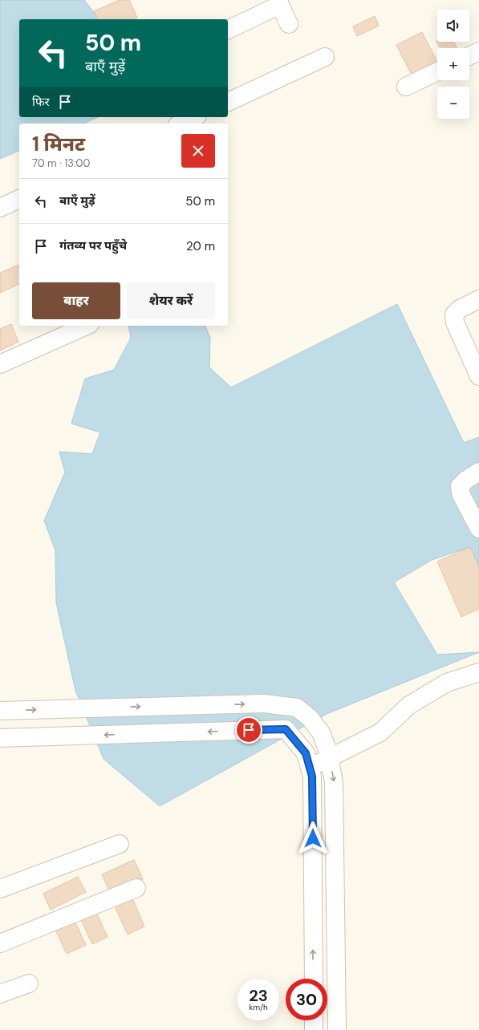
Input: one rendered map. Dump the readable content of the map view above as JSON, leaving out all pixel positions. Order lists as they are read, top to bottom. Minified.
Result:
{"page":{"map_buttons":["+","−"],"turn":["50 m","बाएँ मुड़ें"],"then":"फिर","heading":["1 मिनट","70 m · 13:00"],"list":[{"name":"बाएँ मुड़ें","value":"50 m"},{"name":"गंतव्य पर पहुँचे","value":"20 m"}],"buttons":["बाहर","शेयर करें"],"speed":"23 km/h","limit":"30"}}
